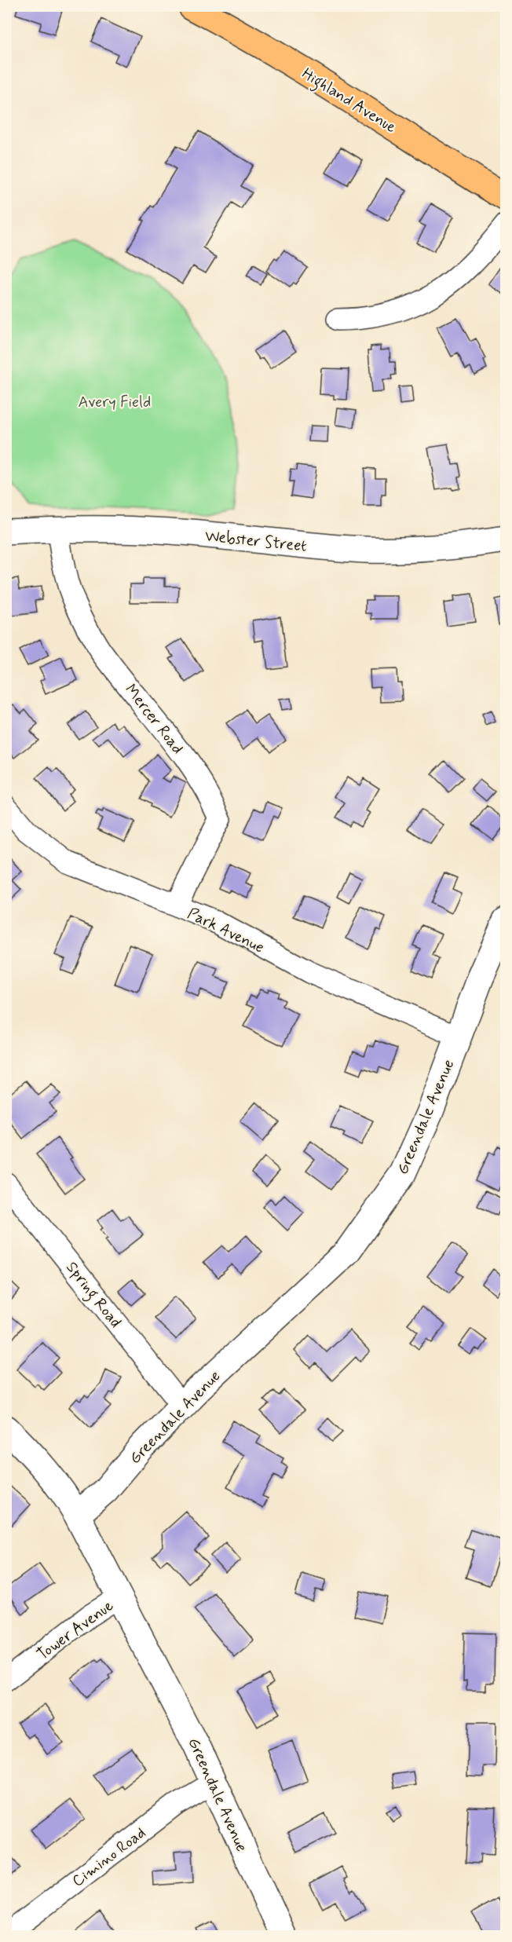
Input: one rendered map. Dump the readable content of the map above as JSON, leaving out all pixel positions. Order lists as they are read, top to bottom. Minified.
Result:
{"streets":{"main road":["Highland Avenue"],"street":["Webster Street","Mercer Road","Park Avenue","Greendale Avenue","Spring Road","Tower Avenue","Cimino Road"]},"crossings":[["Webster Street","Mercer Road"],["Mercer Road","Park Avenue"],["Park Avenue","Greendale Avenue"],["Greendale Avenue","Spring Road"],["Greendale Avenue","Tower Avenue"],["Greendale Avenue","Cimino Road"]],"parks":["Avery Field"]}
